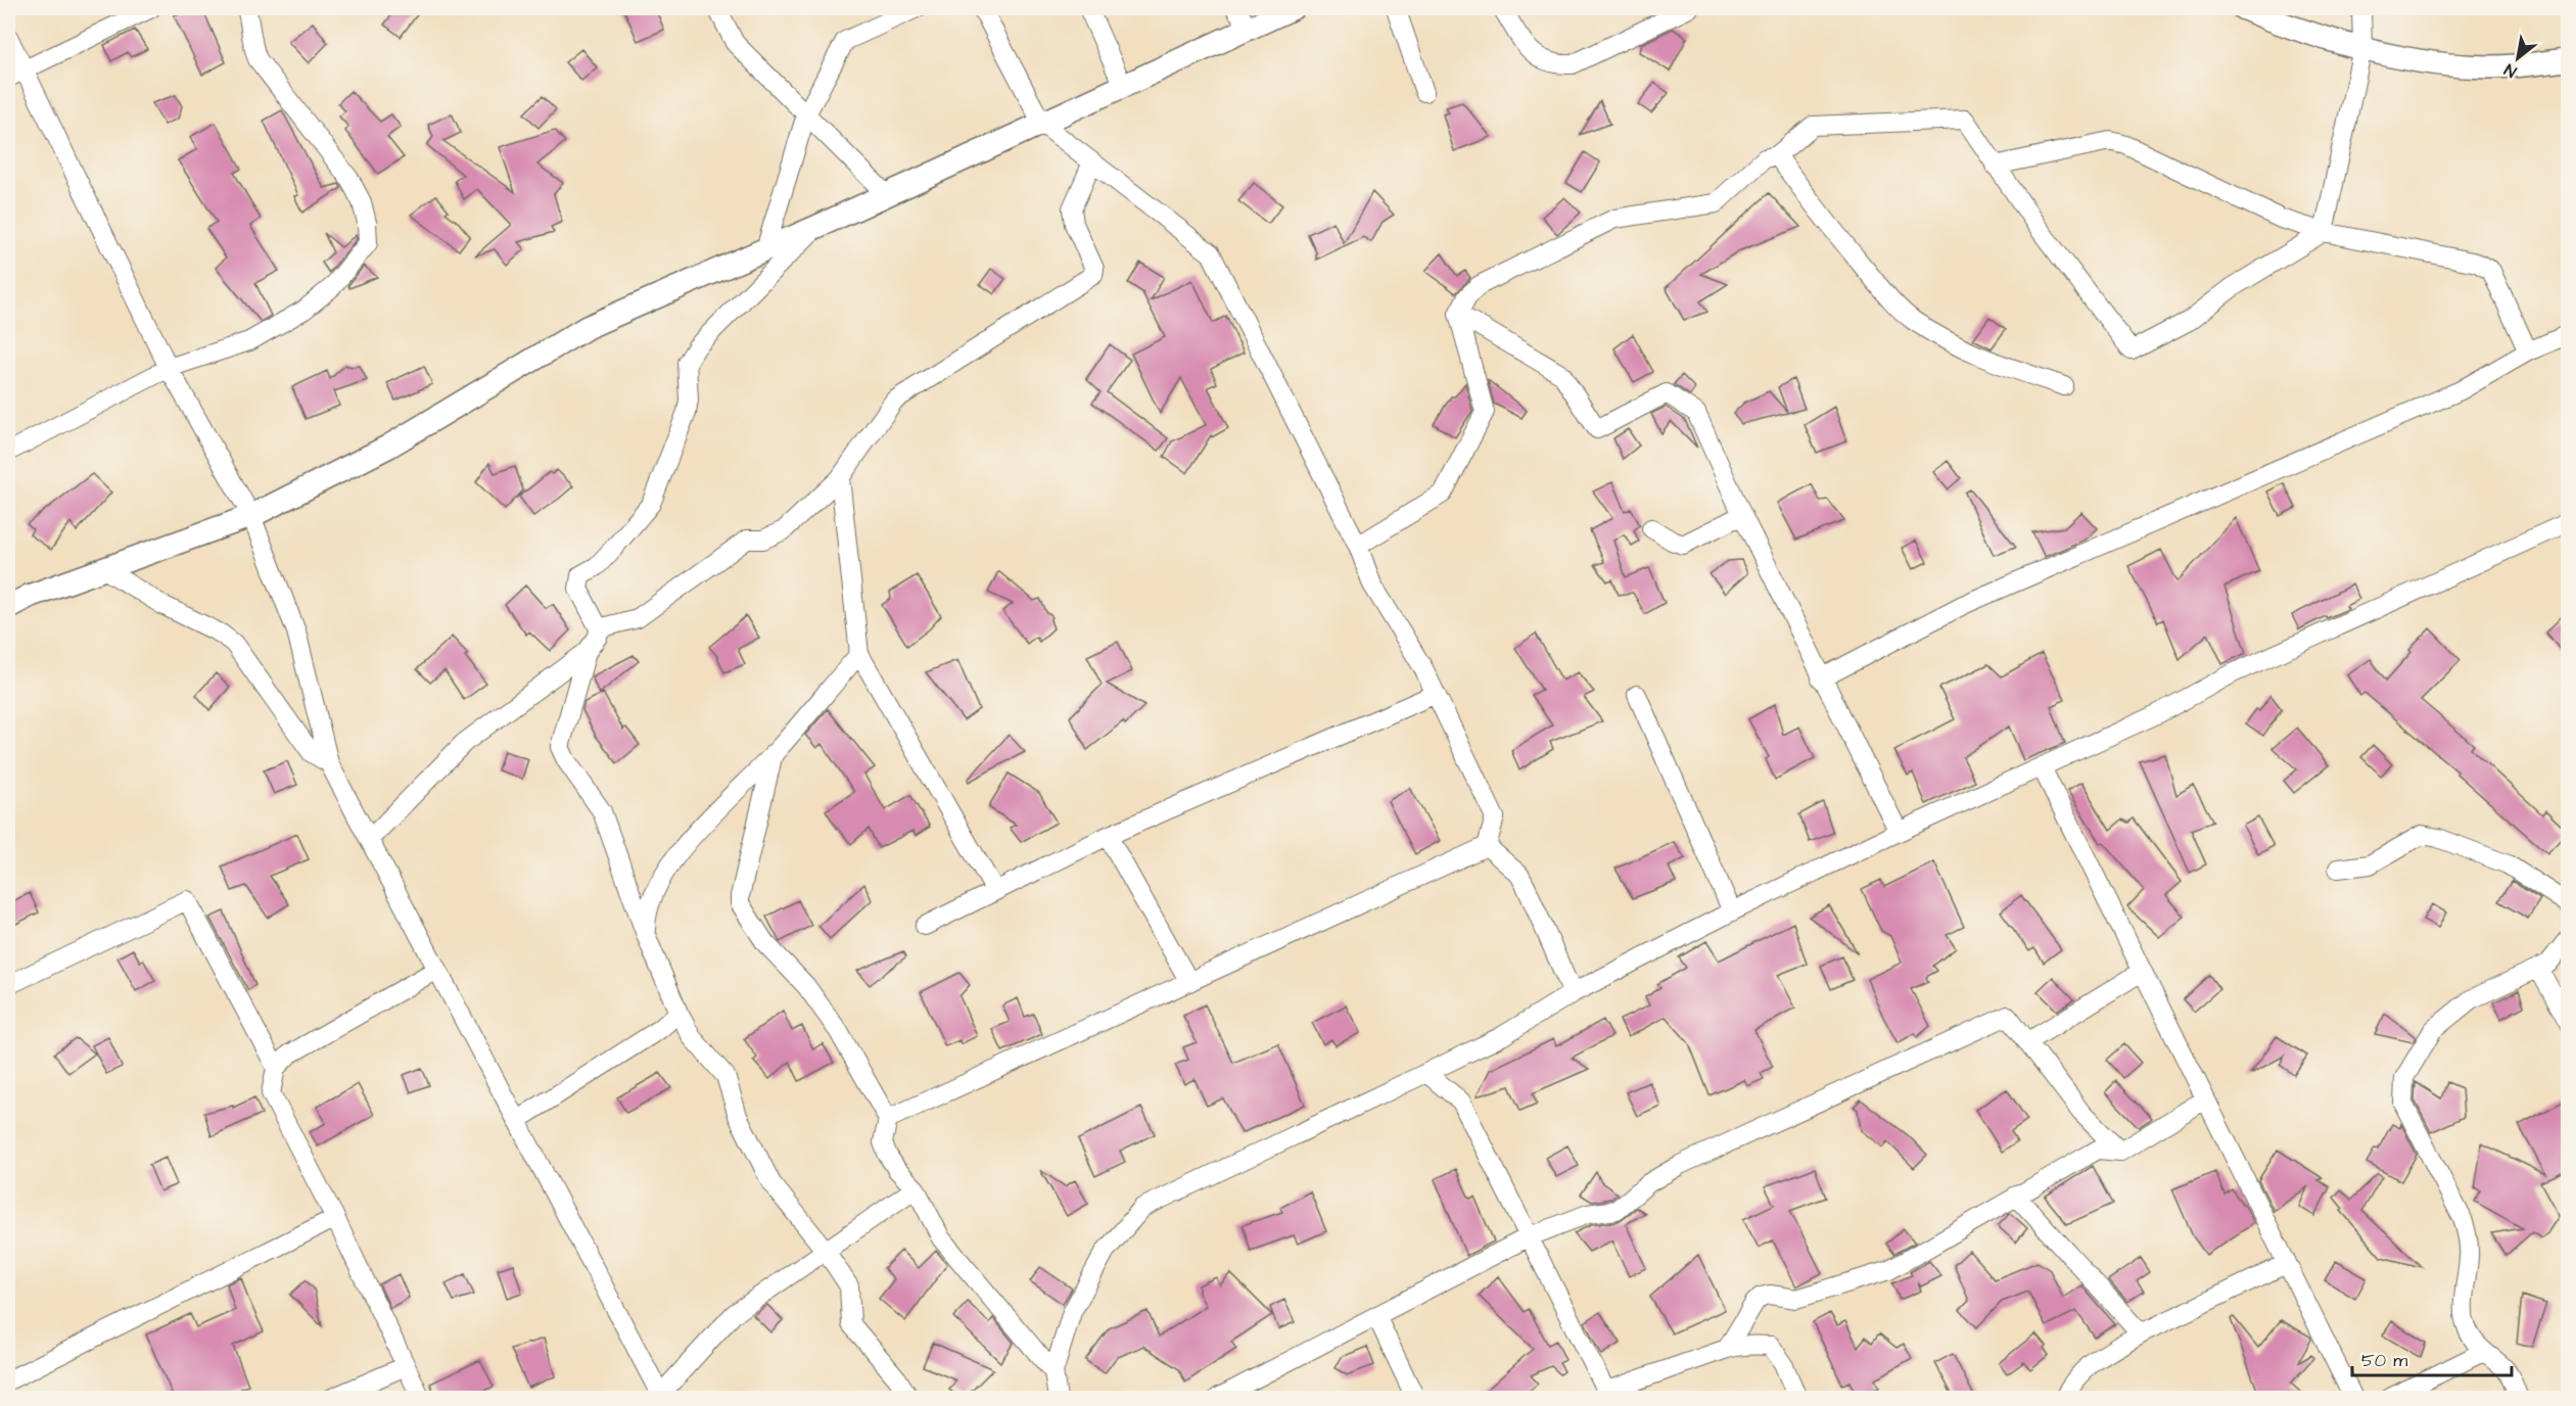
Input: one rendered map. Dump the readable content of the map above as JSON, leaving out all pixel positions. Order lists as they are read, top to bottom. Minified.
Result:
{"scale_bar":"50 m","north":"bottom left"}
